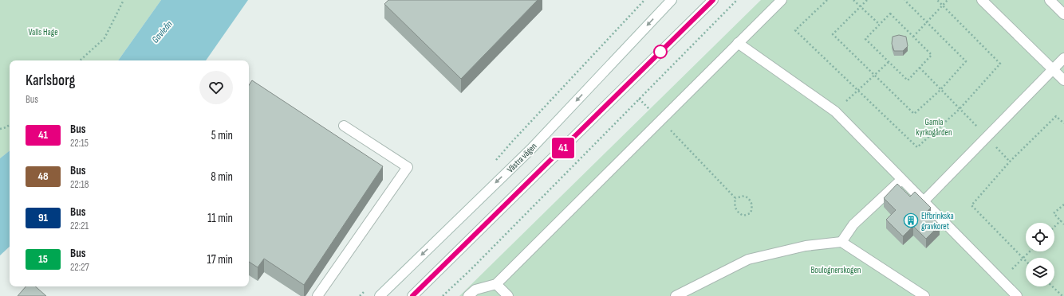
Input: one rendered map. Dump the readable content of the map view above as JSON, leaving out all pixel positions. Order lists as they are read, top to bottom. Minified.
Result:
{"streets":{"main road":["Västra vägen"]},"water":["Gavleån"],"parks":["Valls Hage","Gamla kyrkogården","Boulognerskogen"],"places":{"building":["Elfbrinkska gravkoret"]},"lines":["bus line 41"],"page":{"on_map":"41","heading":["Karlsborg","Bus"],"list":[{"mark":"41","name":"Bus","note":"22:15","value":"5 min"},{"mark":"48","name":"Bus","note":"22:18","value":"8 min"},{"mark":"91","name":"Bus","note":"22:21","value":"11 min"},{"mark":"15","name":"Bus","note":"22:27","value":"17 min"}]}}
